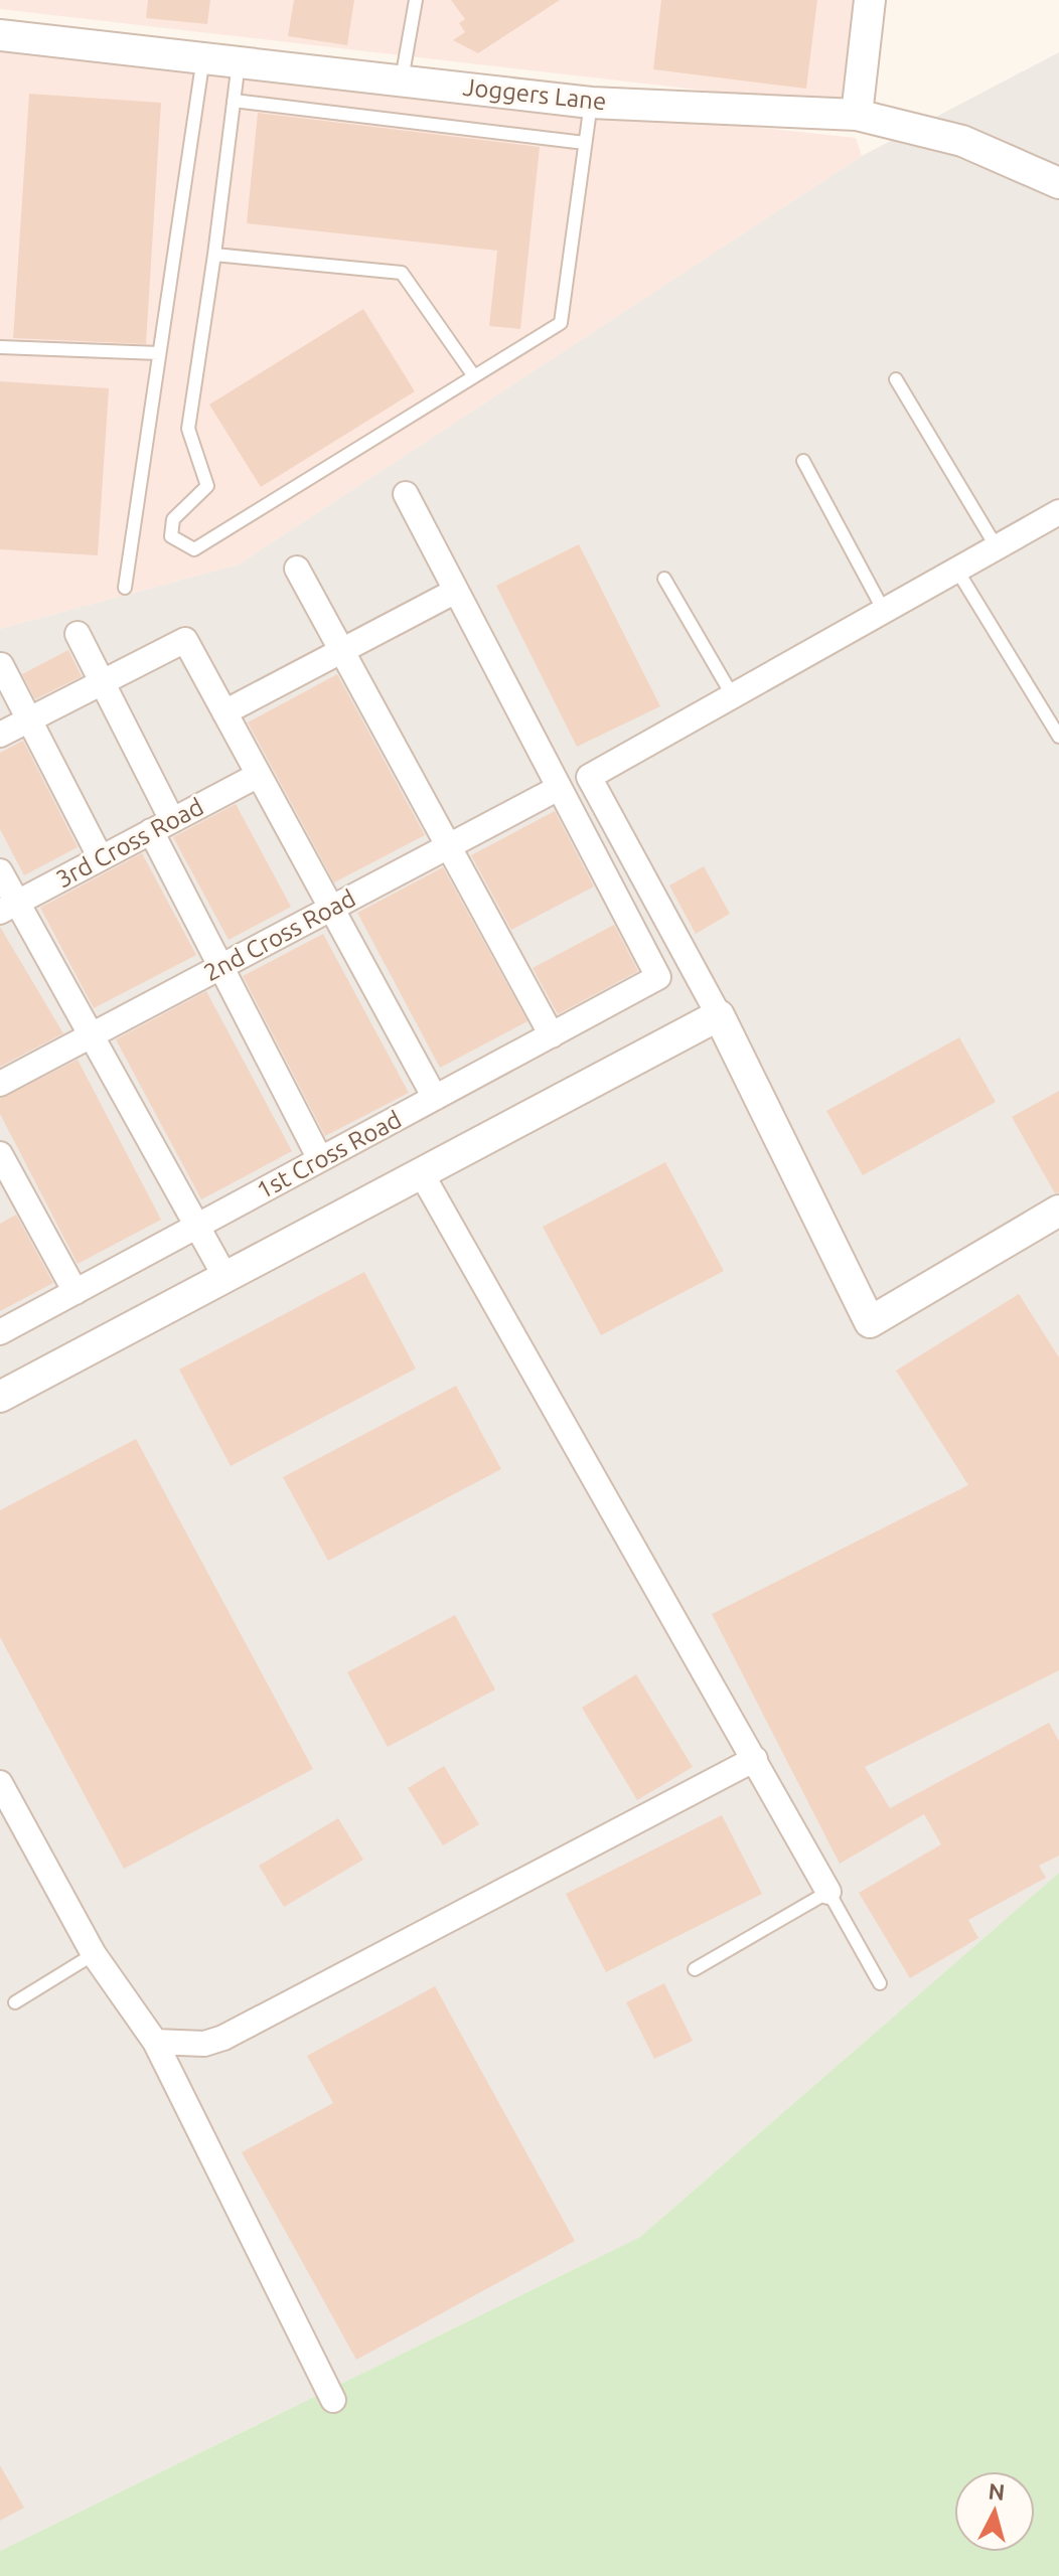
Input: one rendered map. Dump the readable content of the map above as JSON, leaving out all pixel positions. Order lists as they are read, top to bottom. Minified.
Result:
{"streets":{"street":["Joggers Lane","3rd Cross Road","2nd Cross Road","1st Cross Road"]},"crossings":[["2nd Cross Road","1st Cross Road"]],"north":"top"}
